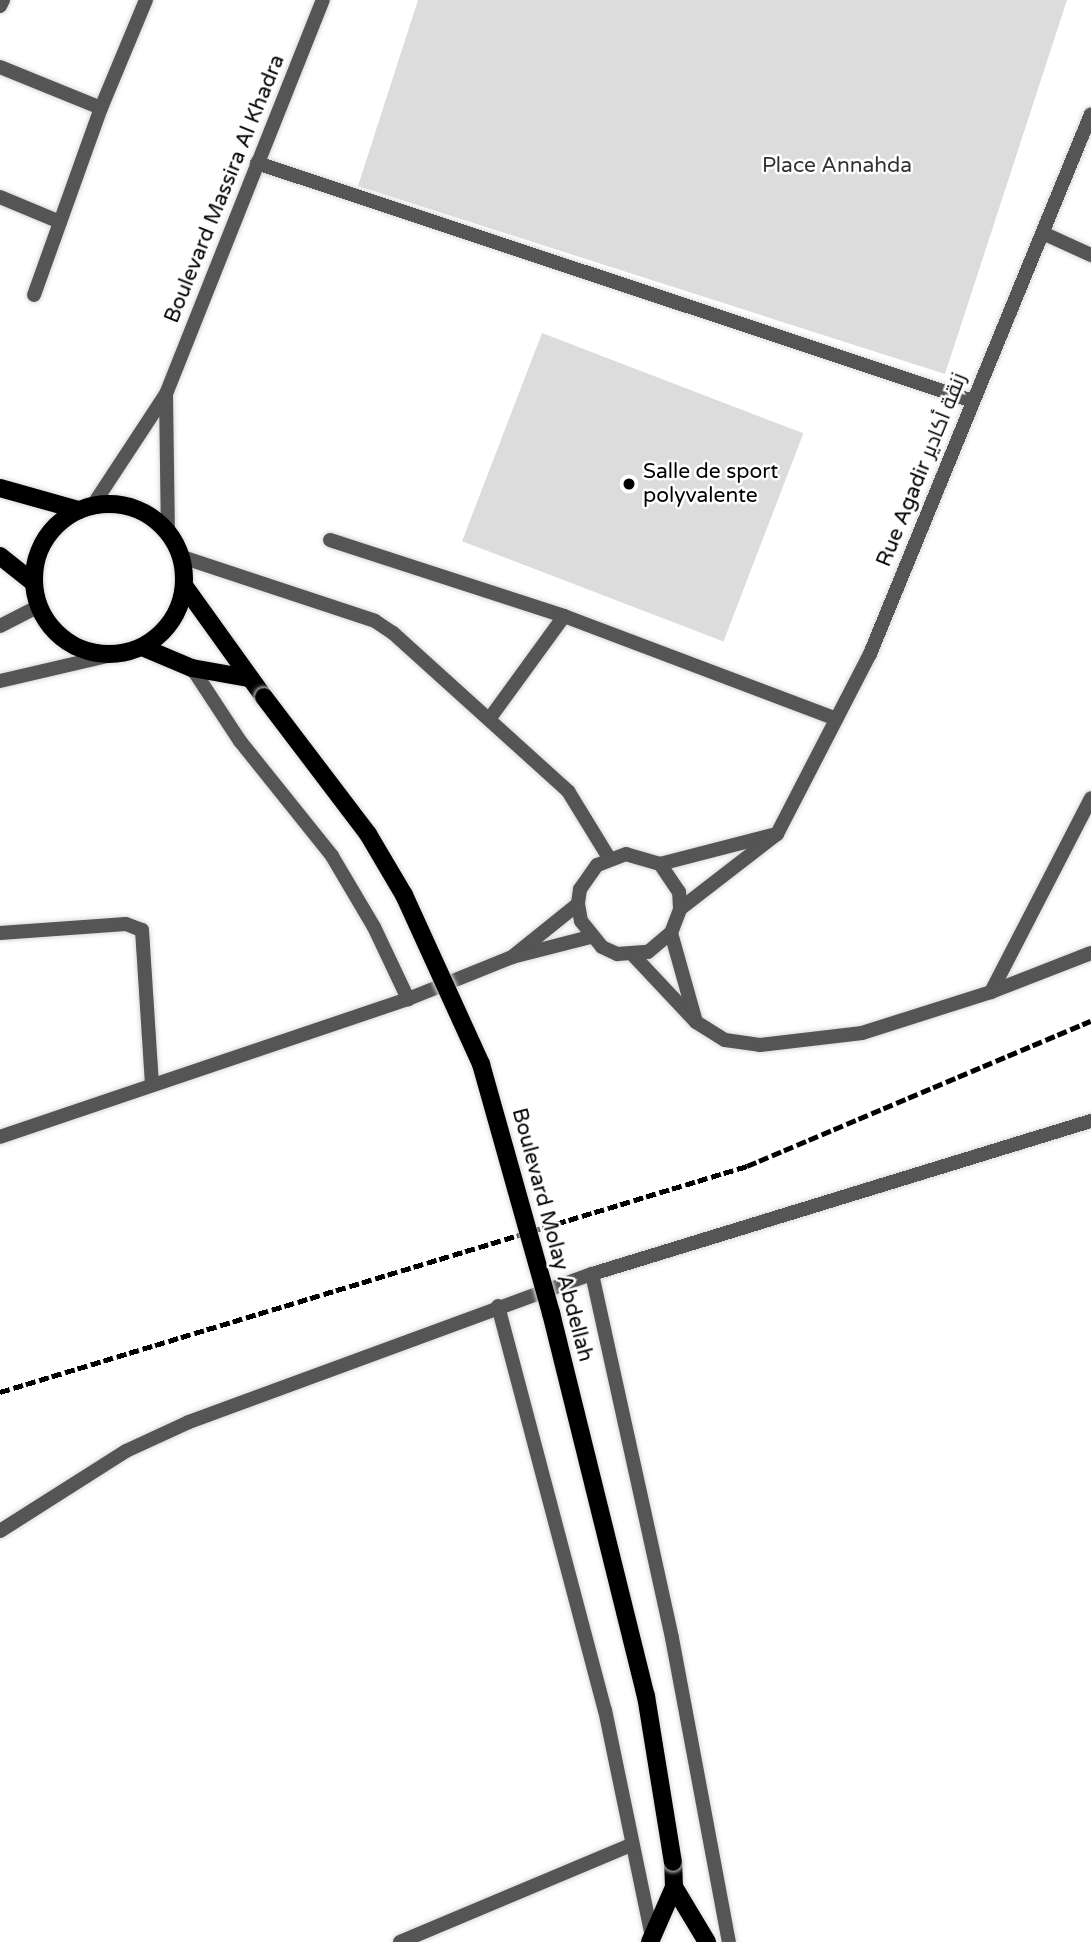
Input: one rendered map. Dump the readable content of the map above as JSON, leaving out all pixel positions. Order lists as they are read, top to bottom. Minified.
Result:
{"streets":{"main road":["Boulevard Molay Abdellah"],"street":["Boulevard Massira Al Khadra","Rue Agadir زنقة أكادير"]},"parks":["Place Annahda"],"places":["Salle de sport polyvalente"]}
